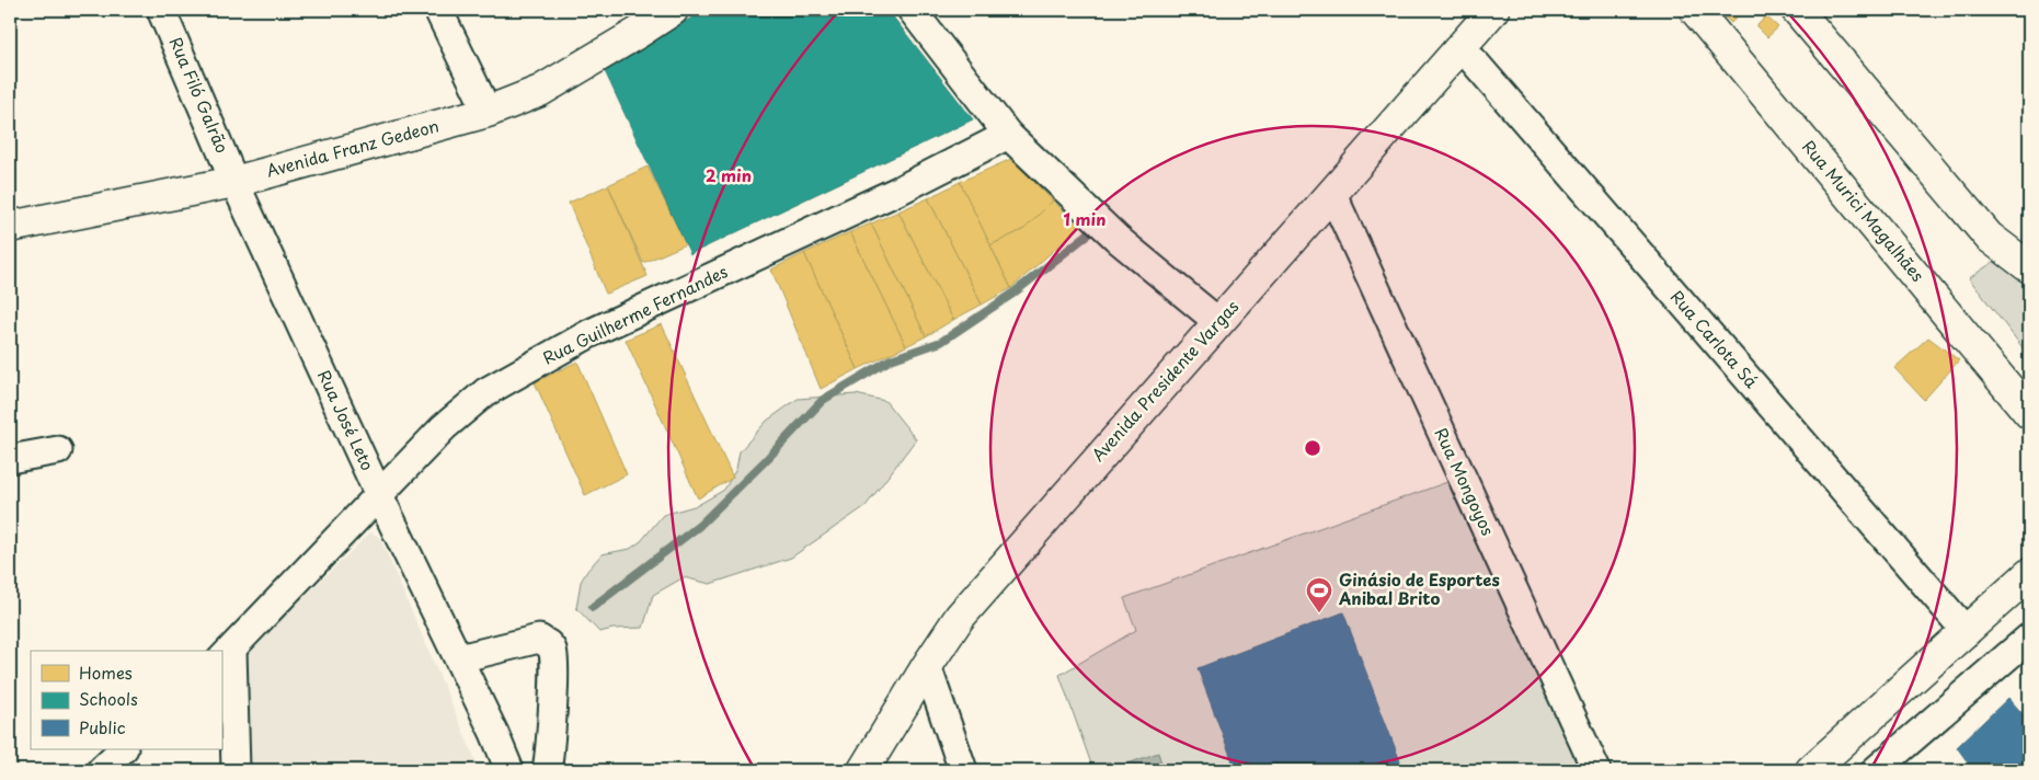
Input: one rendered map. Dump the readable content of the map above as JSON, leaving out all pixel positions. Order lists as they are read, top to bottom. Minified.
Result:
{"streets":{"street":["Rua Filó Galrão","Avenida Franz Gedeon","Rua Murici Magalhães","Rua Guilherme Fernandes","Rua Carlota Sá","Avenida Presidente Vargas","Rua José Leto","Rua Mongoyos"]},"crossings":[["Rua Filó Galrão","Avenida Franz Gedeon"],["Rua Filó Galrão","Rua José Leto"],["Avenida Franz Gedeon","Rua José Leto"],["Rua Guilherme Fernandes","Rua José Leto"],["Rua Carlota Sá","Avenida Presidente Vargas"],["Avenida Presidente Vargas","Rua Mongoyos"]],"places":{"sports":["Ginásio de Esportes Anibal Brito"]},"legend":["Homes","Schools","Public"],"rings":["2 min","1 min"]}
